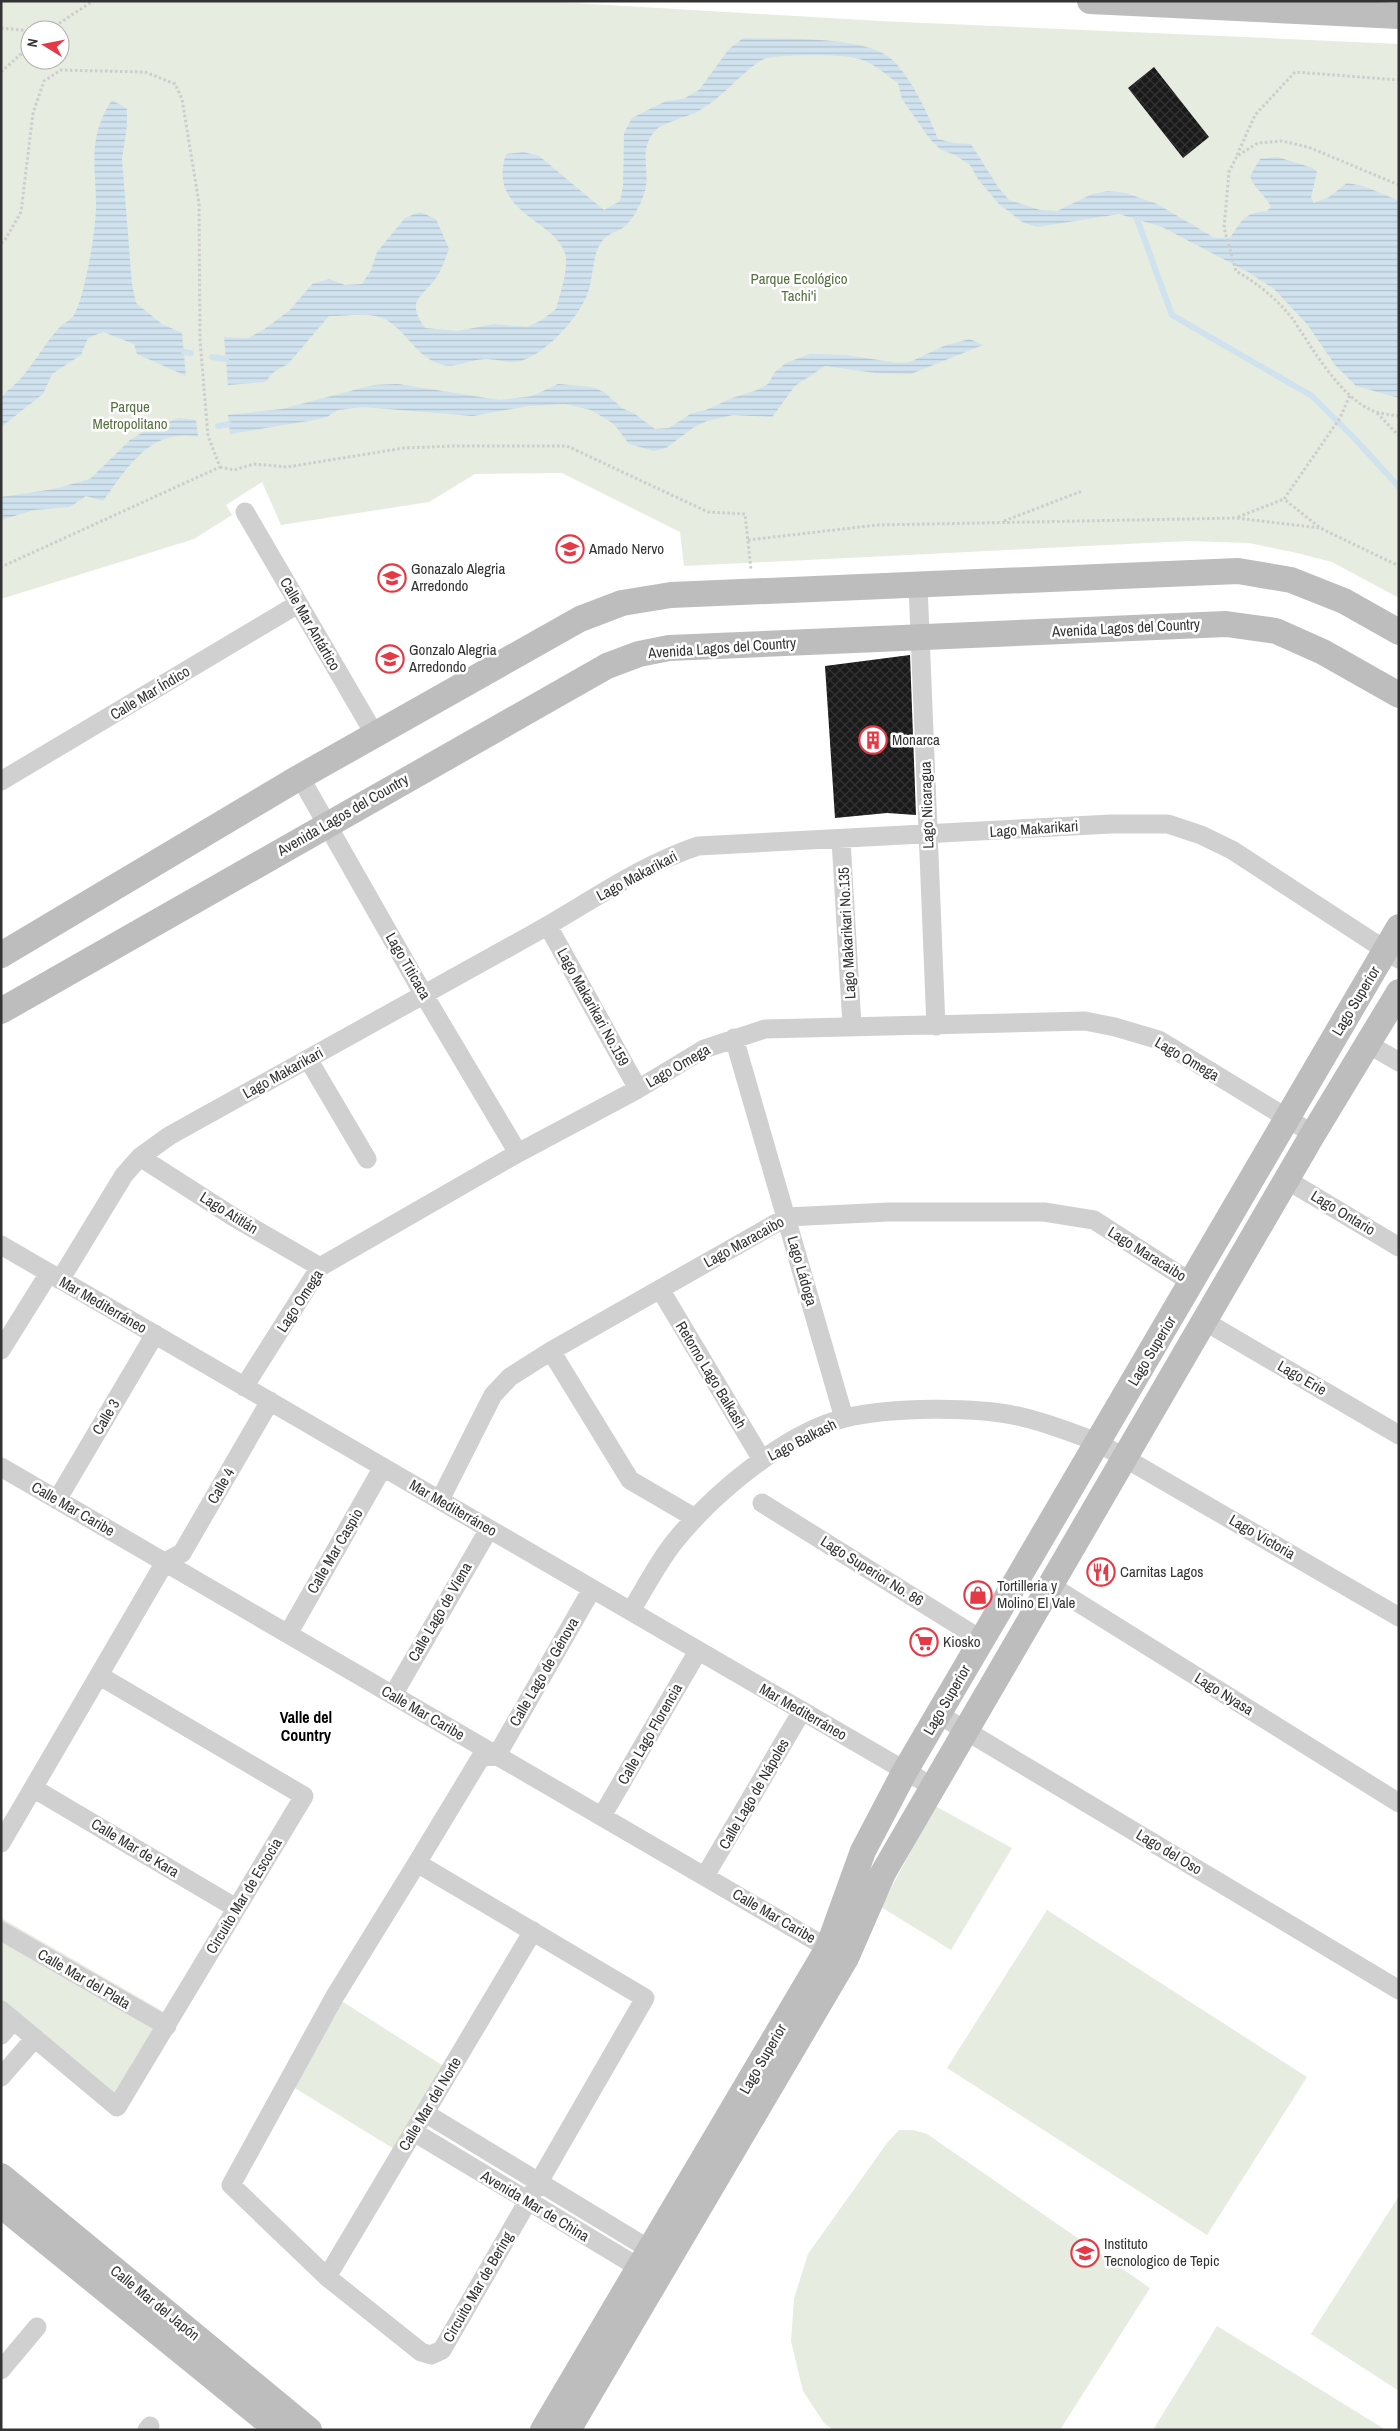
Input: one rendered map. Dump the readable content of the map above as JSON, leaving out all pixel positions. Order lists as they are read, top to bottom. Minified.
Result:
{"streets":{"street":["Calle Mar Antártico","Avenida Lagos del Country","Calle Mar Índico","Lago Nicaragua","Lago Makarikari","Lago Makarikari No.135","Lago Titicaca","Lago Superior","Lago Makarikari No.159","Lago Omega","Lago Atitlán","Lago Ontario","Lago Maracaibo","Lago Ládoga","Mar Mediterráneo","Retorno Lago Balkash","Lago Erie","Calle 3","Lago Balkash","Calle 4","Calle Mar Caribe","Lago Victoria","Calle Mar Caspio","Lago Superior No. 86","Calle Lago de Viena","Calle Lago de Génova","Lago Nyasa","Calle Lago Florencia","Calle Lago de Nápoles","Calle Mar de Kara","Lago del Oso","Circuito Mar de Escocia","Calle Mar del Plata","Calle Mar del Norte","Avenida Mar de China","Circuito Mar de Bering","Calle Mar del Japón"]},"crossings":[["Calle Mar Antártico","Calle Mar Índico"],["Avenida Lagos del Country","Lago Nicaragua"],["Avenida Lagos del Country","Lago Titicaca"],["Lago Nicaragua","Lago Makarikari"],["Lago Nicaragua","Lago Omega"],["Lago Makarikari","Lago Makarikari No.135"],["Lago Makarikari","Lago Titicaca"],["Lago Makarikari","Lago Superior"],["Lago Makarikari","Lago Makarikari No.159"],["Lago Makarikari","Lago Atitlán"],["Lago Makarikari","Mar Mediterráneo"],["Lago Makarikari No.135","Lago Omega"],["Lago Titicaca","Lago Omega"],["Lago Superior","Lago Omega"],["Lago Superior","Lago Ontario"],["Lago Superior","Lago Maracaibo"],["Lago Superior","Mar Mediterráneo"],["Lago Superior","Lago Erie"],["Lago Superior","Lago Balkash"],["Lago Superior","Calle Mar Caribe"],["Lago Superior","Lago Victoria"],["Lago Superior","Lago Superior No. 86"],["Lago Superior","Lago Nyasa"],["Lago Superior","Lago del Oso"],["Lago Superior","Avenida Mar de China"],["Lago Makarikari No.159","Lago Omega"],["Lago Omega","Lago Atitlán"],["Lago Omega","Lago Ládoga"],["Lago Omega","Mar Mediterráneo"],["Lago Maracaibo","Lago Ládoga"],["Lago Maracaibo","Mar Mediterráneo"],["Lago Maracaibo","Retorno Lago Balkash"],["Lago Ládoga","Lago Balkash"],["Mar Mediterráneo","Calle 3"],["Mar Mediterráneo","Lago Balkash"],["Mar Mediterráneo","Calle 4"],["Mar Mediterráneo","Calle Mar Caspio"],["Mar Mediterráneo","Calle Lago de Viena"],["Mar Mediterráneo","Calle Lago de Génova"],["Mar Mediterráneo","Calle Lago Florencia"],["Mar Mediterráneo","Calle Lago de Nápoles"],["Retorno Lago Balkash","Lago Balkash"],["Calle 3","Calle Mar Caribe"],["Lago Balkash","Lago Victoria"],["Calle 4","Calle Mar Caribe"],["Calle Mar Caribe","Calle Mar Caspio"],["Calle Mar Caribe","Calle Lago de Viena"],["Calle Mar Caribe","Calle Lago de Génova"],["Calle Mar Caribe","Calle Lago Florencia"],["Calle Mar Caribe","Calle Lago de Nápoles"],["Calle Mar Caribe","Circuito Mar de Bering"],["Calle Lago de Génova","Circuito Mar de Bering"],["Calle Mar de Kara","Circuito Mar de Escocia"],["Circuito Mar de Escocia","Calle Mar del Plata"],["Calle Mar del Norte","Avenida Mar de China"],["Calle Mar del Norte","Circuito Mar de Bering"],["Avenida Mar de China","Circuito Mar de Bering"]],"districts":["Valle del Country"],"parks":["Parque Ecológico Tachi'i","Parque Metropolitano"],"places":{"school or university":["Amado Nervo","Gonazalo Alegria Arredondo","Gonzalo Alegria Arredondo","Instituto Tecnologico de Tepic"],"building":["Monarca"],"restaurant":["Carnitas Lagos"],"shop":["Tortilleria y Molino El Vale"],"supermarket":["Kiosko"]},"north":"left"}
